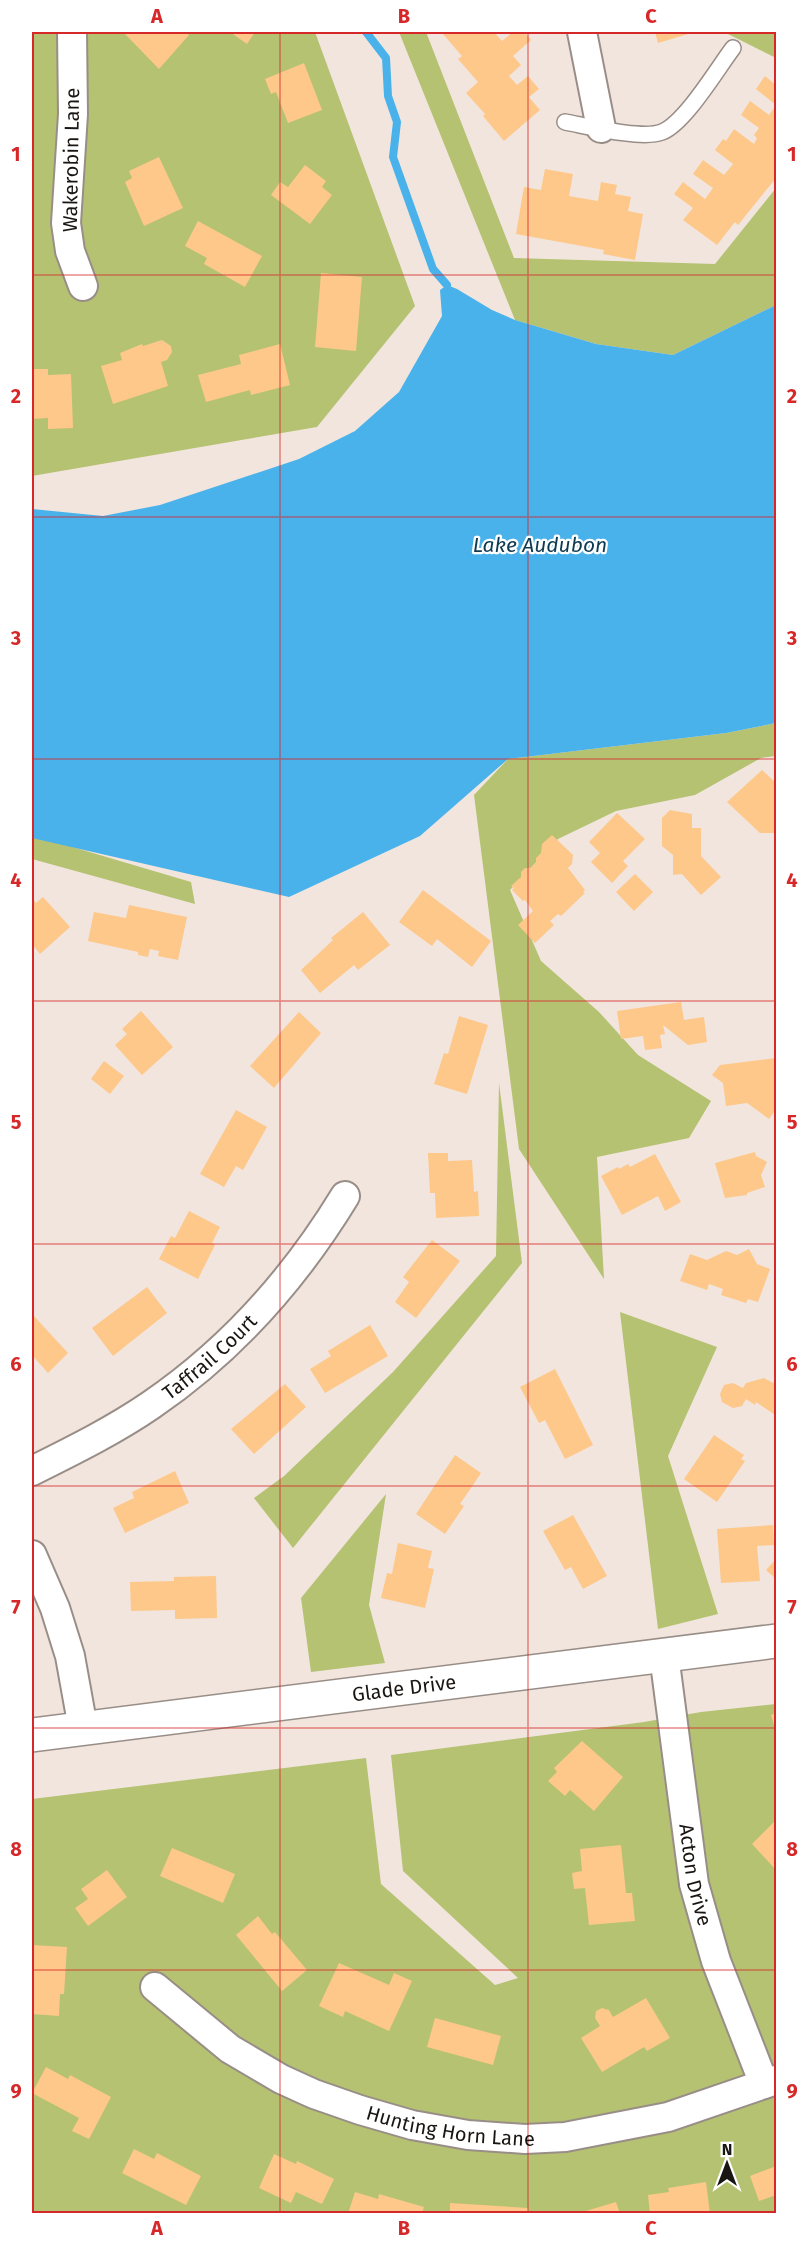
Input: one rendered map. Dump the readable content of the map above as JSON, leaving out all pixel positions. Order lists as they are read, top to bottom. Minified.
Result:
{"streets":{"street":["Wakerobin Lane","Taffrail Court","Glade Drive","Acton Drive","Hunting Horn Lane"]},"crossings":[["Glade Drive","Acton Drive"],["Acton Drive","Hunting Horn Lane"]],"water":["Lake Audubon"],"north":"top","grid":{"columns":["A","B","C"],"rows":["1","2","3","4","5","6","7","8","9"]}}
